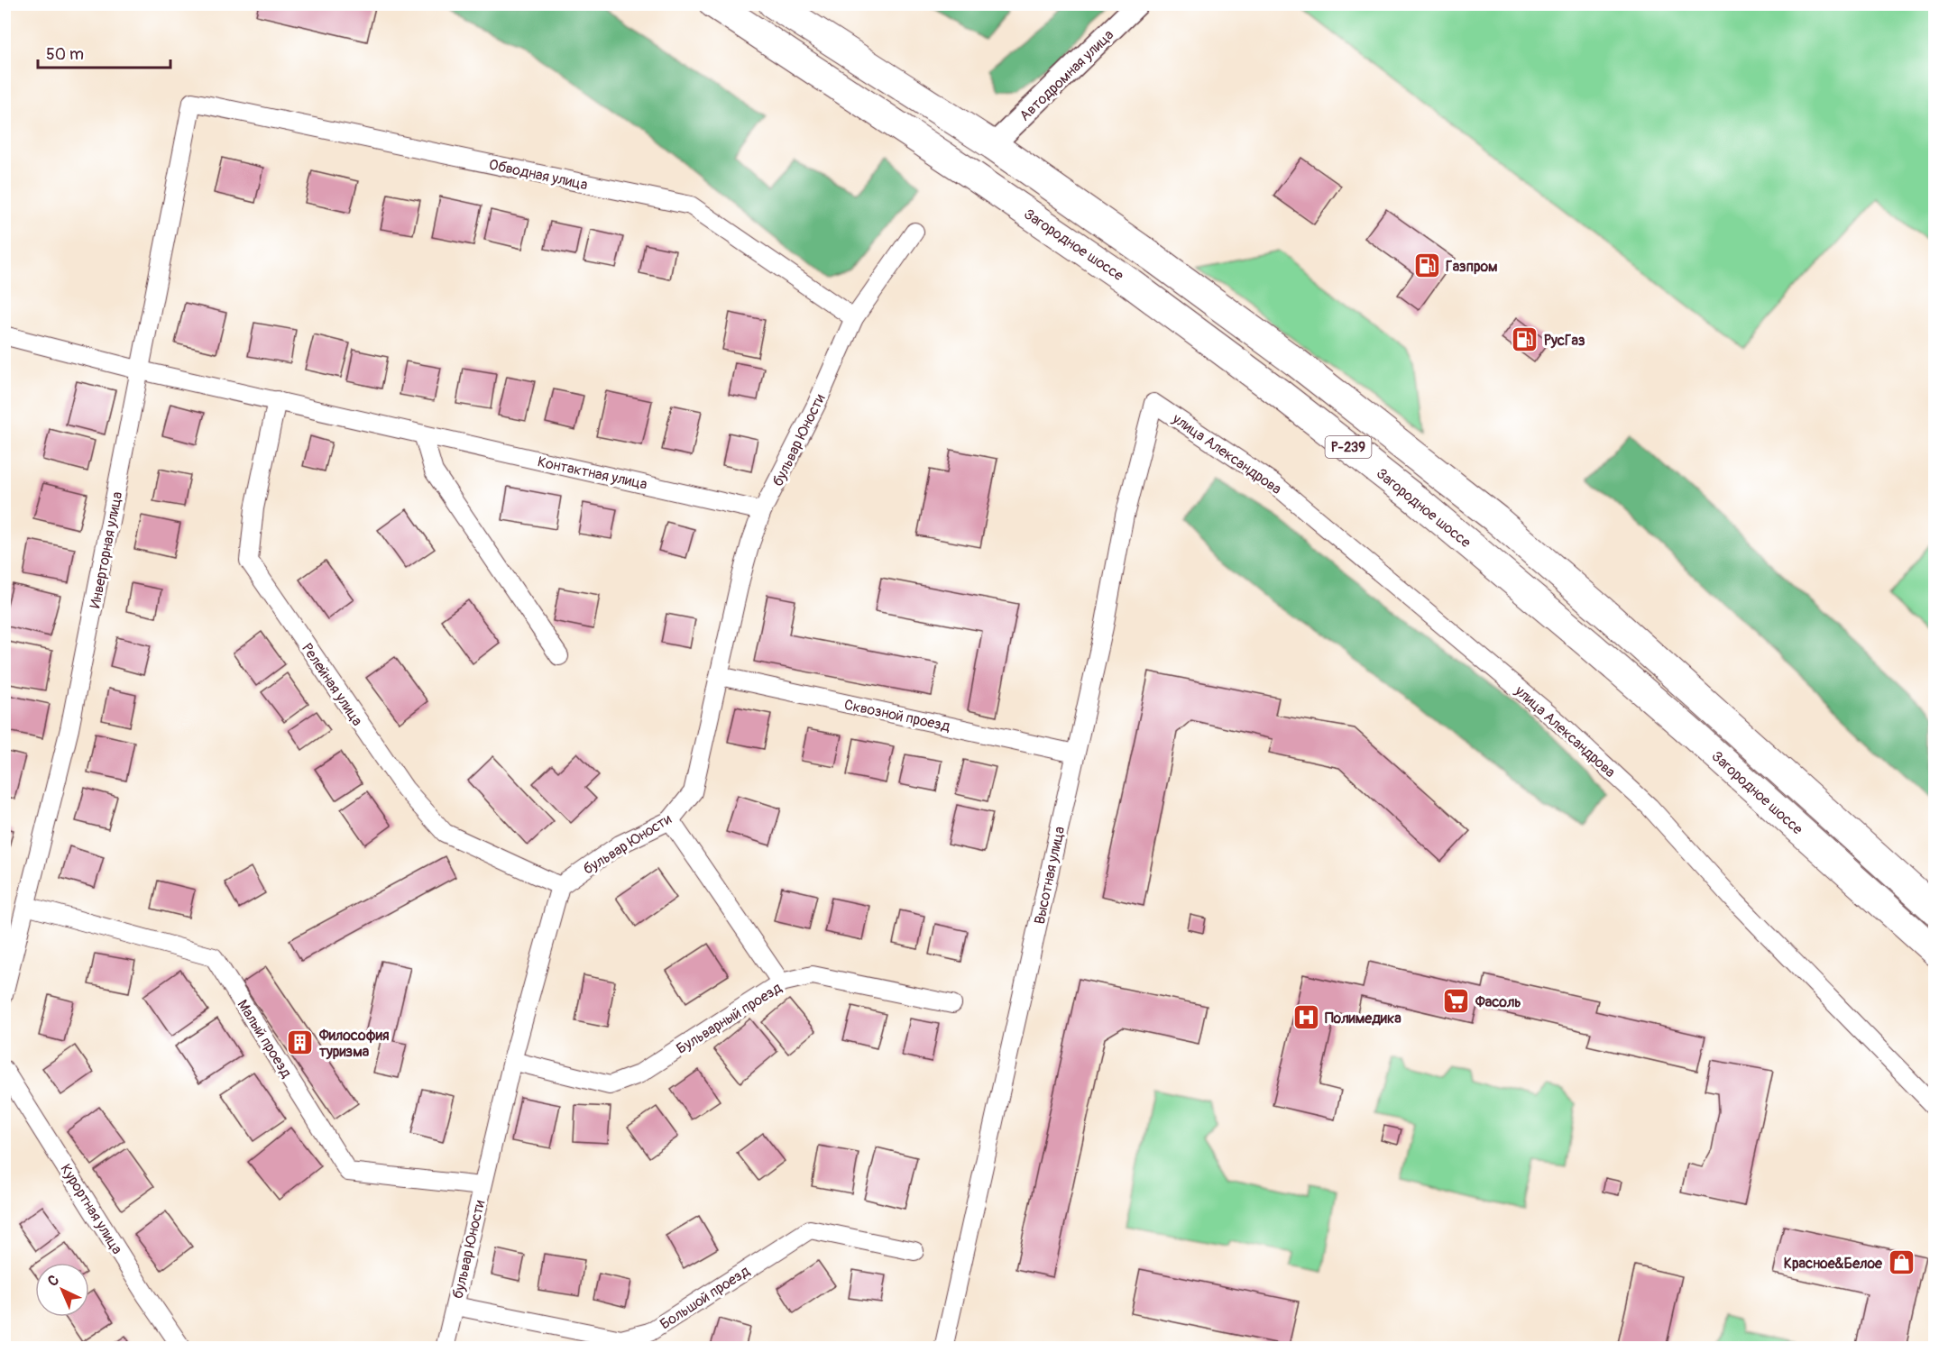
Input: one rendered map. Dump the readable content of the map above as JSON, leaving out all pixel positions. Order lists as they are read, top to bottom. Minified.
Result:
{"streets":{"highway":["Загородное шоссе","Р-239"],"street":["Автодромная улица","Обводная улица","бульвар Юности","улица Александрова","Контактная улица","Инверторная улица","Релейная улица","Сквозной проезд","Высотная улица","Бульварный проезд","Малый проезд","Курортная улица","Большой проезд"]},"crossings":[["Автодромная улица","Загородное шоссе"],["Обводная улица","бульвар Юности"],["Обводная улица","Инверторная улица"],["бульвар Юности","Контактная улица"],["бульвар Юности","Релейная улица"],["бульвар Юности","Сквозной проезд"],["бульвар Юности","Бульварный проезд"],["бульвар Юности","Малый проезд"],["бульвар Юности","Большой проезд"],["улица Александрова","Высотная улица"],["Контактная улица","Инверторная улица"],["Контактная улица","Релейная улица"],["Инверторная улица","Малый проезд"],["Сквозной проезд","Высотная улица"]],"places":{"fuel station":["Газпром","РусГаз"],"supermarket":["Фасоль"],"hospital":["Полимедика"],"building":["Философия туризма"],"shop":["Красное&Белое"]},"scale_bar":"50 m","north":"top left"}
